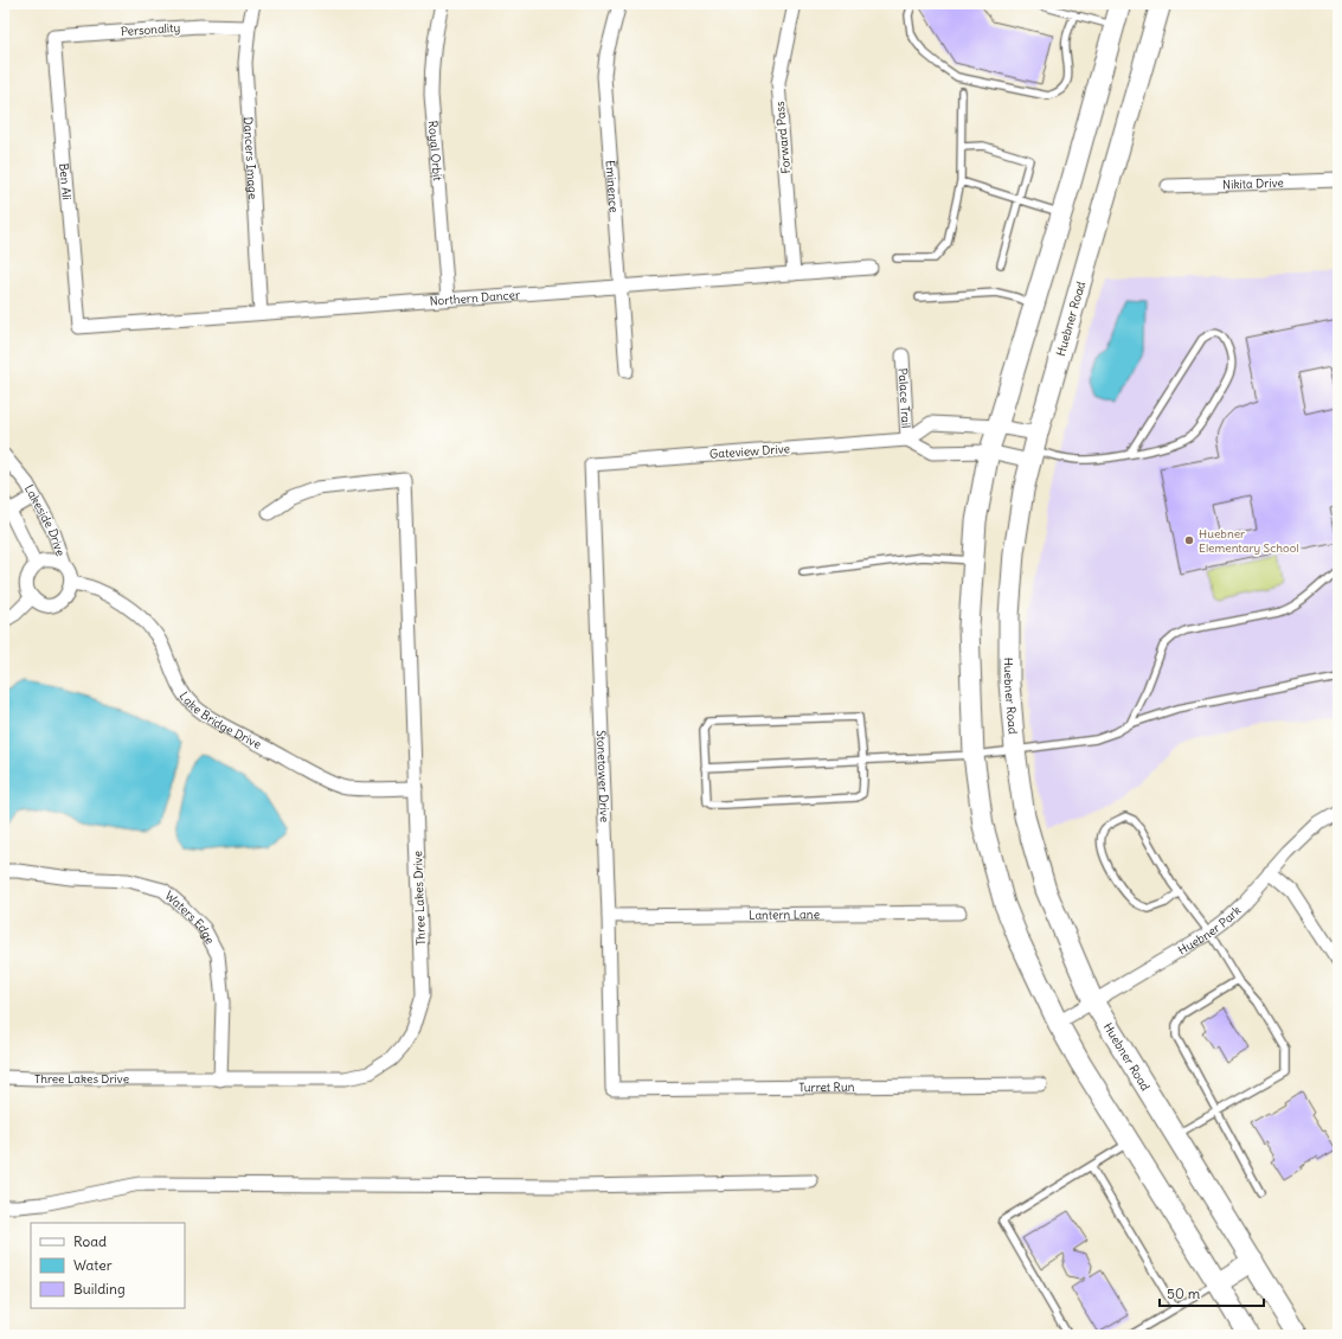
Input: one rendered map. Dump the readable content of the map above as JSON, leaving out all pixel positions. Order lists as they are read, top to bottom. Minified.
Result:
{"streets":{"main road":["Huebner Road"],"street":["Personality","Forward Pass","Royal Orbit","Dancers Image","Ben Ali","Nikita Drive","Eminence","Northern Dancer","Palace Trail","Gateview Drive","Lakeside Drive","Lake Bridge Drive","Stonetower Drive","Three Lakes Drive","Lantern Lane","Waters Edge","Huebner Park","Turret Run"]},"crossings":[["Personality","Dancers Image"],["Personality","Ben Ali"],["Forward Pass","Northern Dancer"],["Royal Orbit","Northern Dancer"],["Dancers Image","Northern Dancer"],["Ben Ali","Northern Dancer"],["Eminence","Northern Dancer"],["Huebner Road","Huebner Park"],["Palace Trail","Gateview Drive"],["Gateview Drive","Stonetower Drive"],["Lakeside Drive","Lake Bridge Drive"],["Lake Bridge Drive","Three Lakes Drive"],["Stonetower Drive","Lantern Lane"],["Stonetower Drive","Turret Run"],["Three Lakes Drive","Waters Edge"]],"places":["Huebner Elementary School"],"legend":["Road","Water","Building"],"scale_bar":"50 m"}
